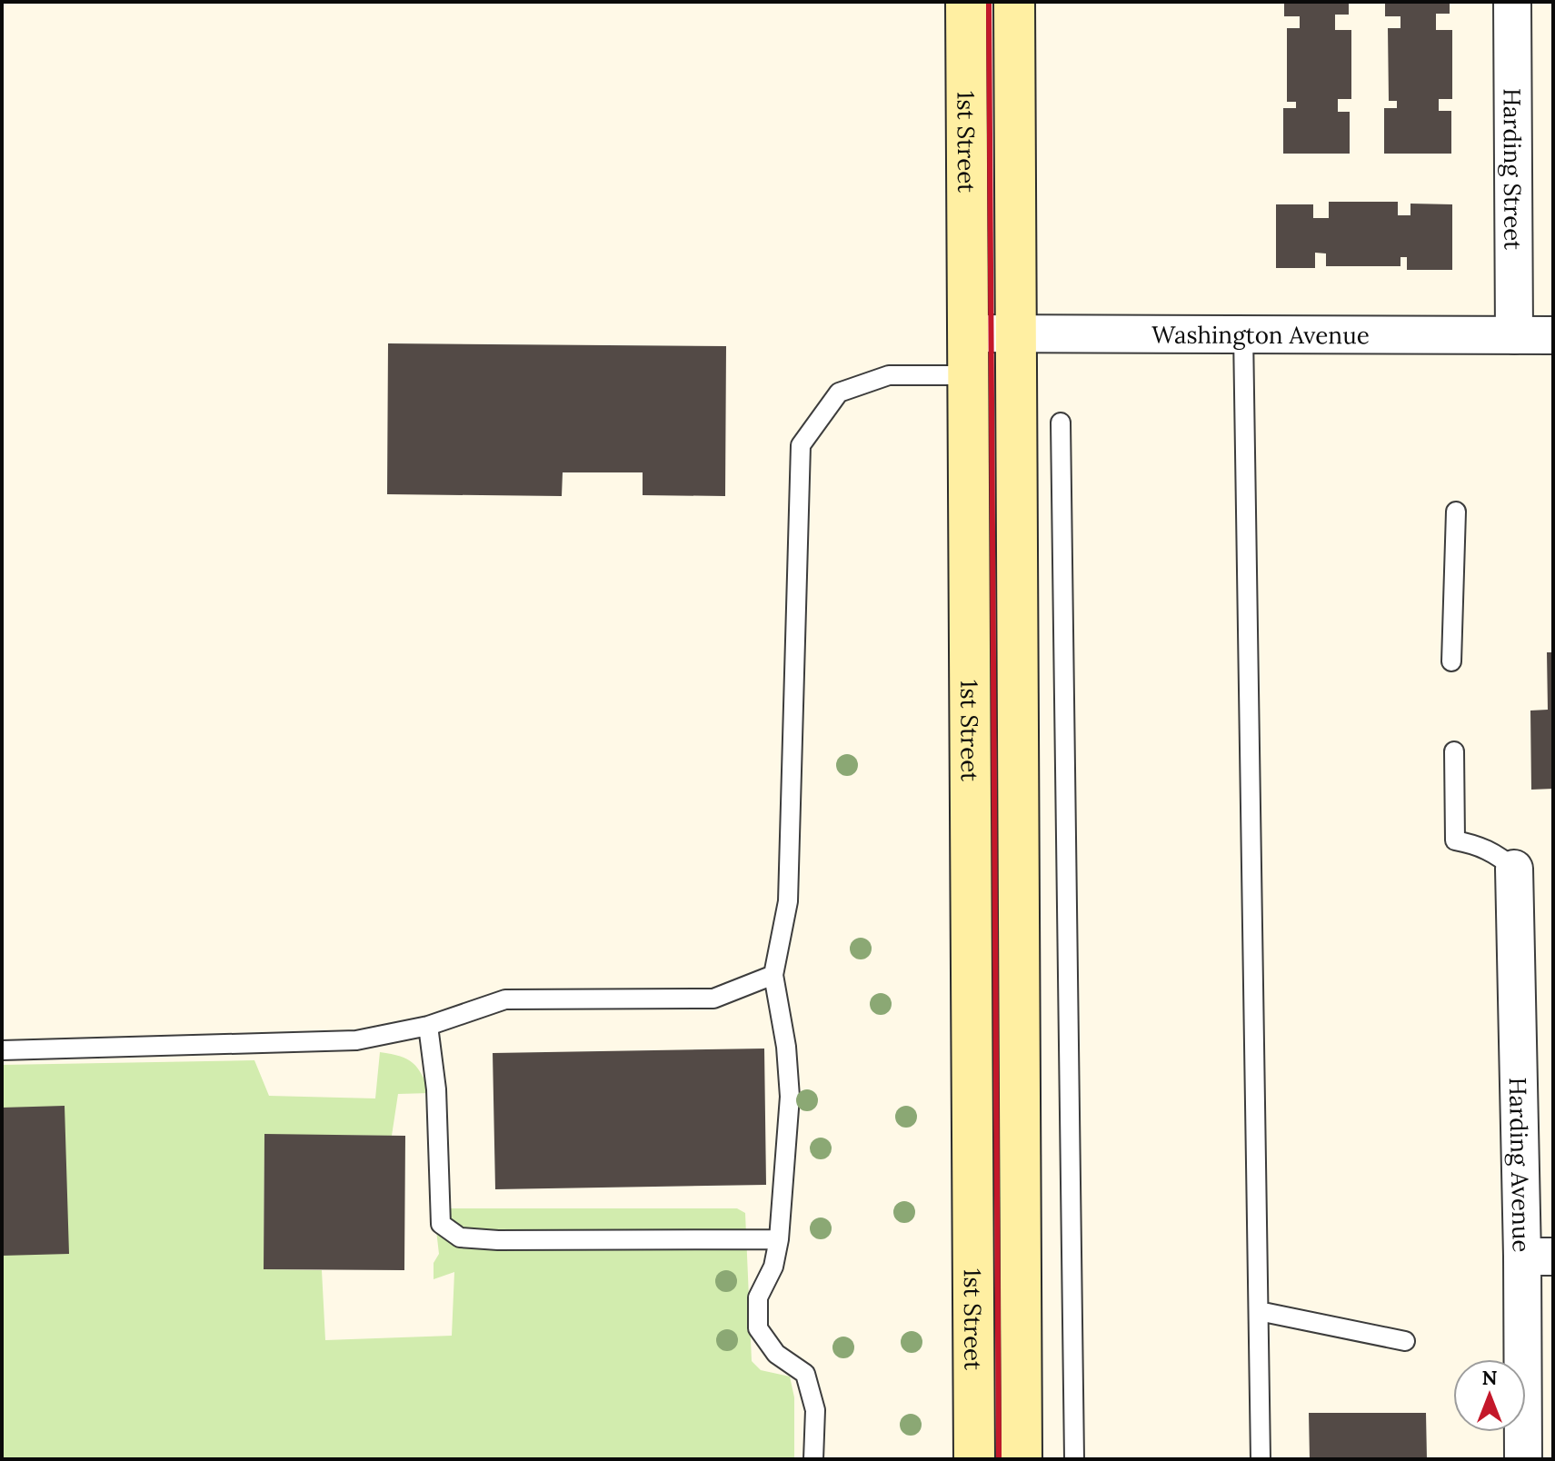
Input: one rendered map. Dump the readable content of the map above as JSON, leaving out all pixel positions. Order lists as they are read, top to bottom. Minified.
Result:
{"streets":{"main road":["1st Street"],"street":["Harding Street","Washington Avenue","Harding Avenue"]},"crossings":[["1st Street","Washington Avenue"],["Harding Street","Washington Avenue"]],"north":"top"}
